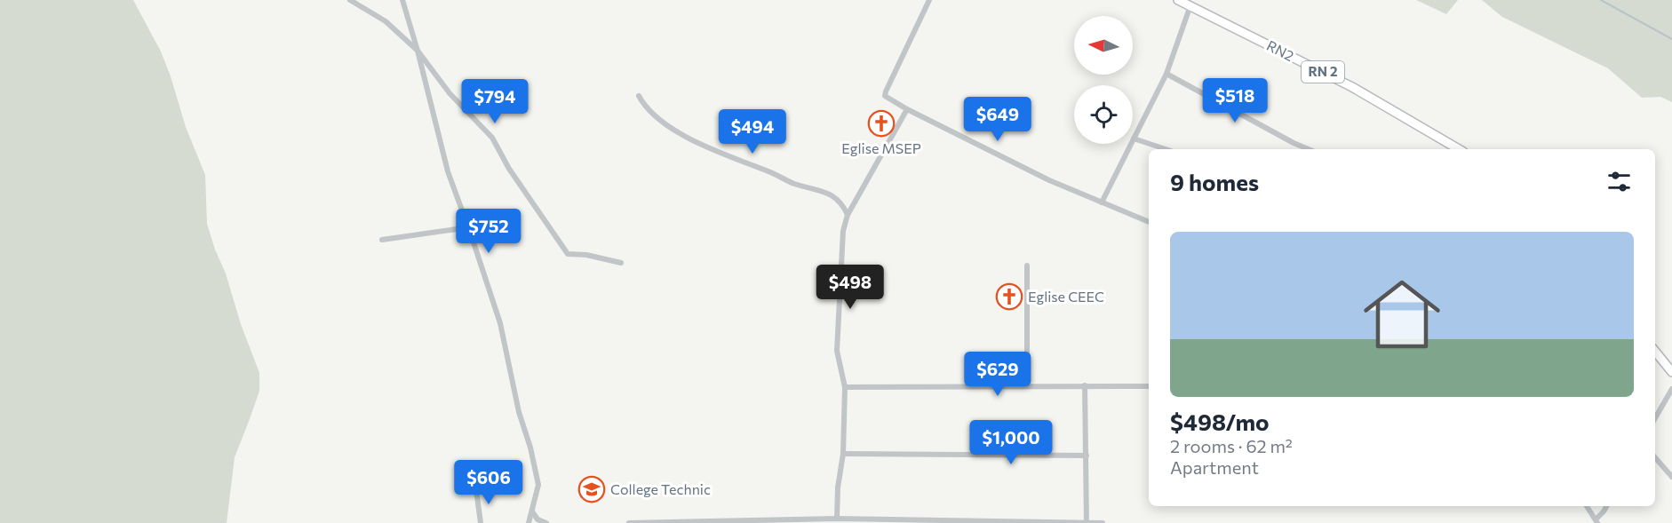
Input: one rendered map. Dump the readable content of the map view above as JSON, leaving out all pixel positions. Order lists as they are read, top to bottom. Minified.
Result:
{"streets":{"main road":["RN2","RN 2"]},"places":{"church":["Eglise MSEP","Eglise CEEC"],"school or university":["College Technic"]},"north":"left","page":{"price":["$518","$794","$649","$494","$752","$498","$629","$1,000","$606"],"heading":"9 homes","list":[{"name":"$498/mo","note":"2 rooms · 62 m² · Apartment"}]}}
